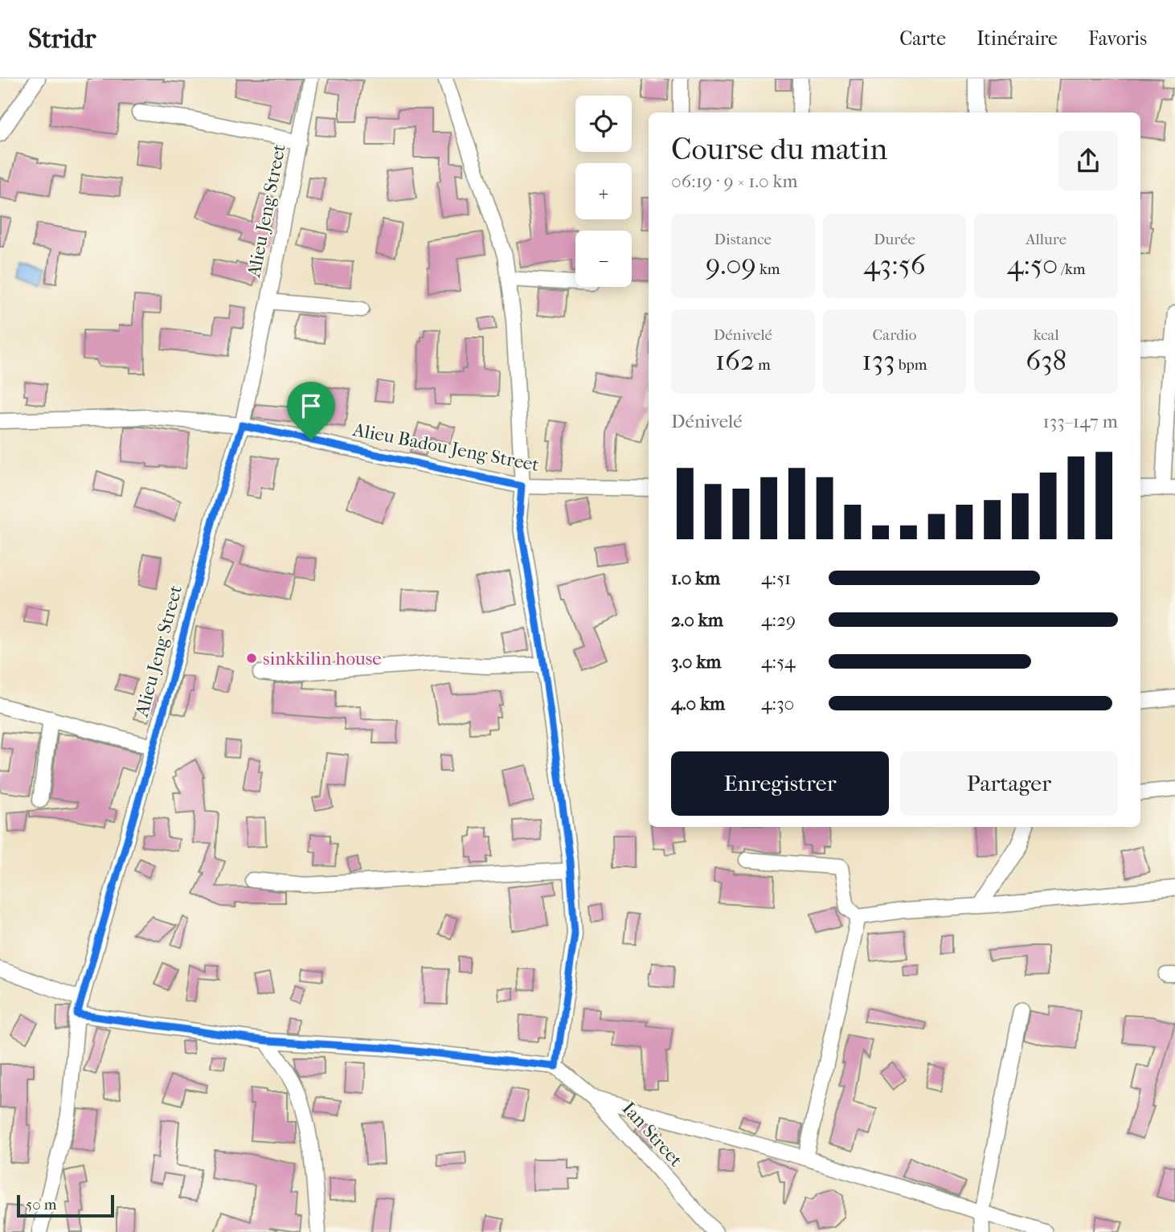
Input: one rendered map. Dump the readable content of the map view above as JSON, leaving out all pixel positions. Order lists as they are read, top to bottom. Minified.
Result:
{"streets":{"street":["Alieu Jeng Street","Alieu Badou Jeng Street","Ian Street"]},"crossings":[["Alieu Jeng Street","Alieu Badou Jeng Street"]],"places":["sinkkilin house"],"scale_bar":"50 m","page":{"header":"Stridr","nav":["Carte","Itinéraire","Favoris"],"map_buttons":["+","−"],"heading":["Course du matin","06:19 · 9 × 1.0 km"],"stats":[["Distance","9.09 km"],["Durée","43:56"],["Allure","4:50 /km"],["Dénivelé","162 m"],["Cardio","133 bpm"],["kcal","638"]],"chart":["Dénivelé","133–147 m"],"list":[{"name":"1.0 km","note":"4:51"},{"name":"2.0 km","note":"4:29"},{"name":"3.0 km","note":"4:54"},{"name":"4.0 km","note":"4:30"}],"buttons":["Enregistrer","Partager"],"scale":"50 m"}}
